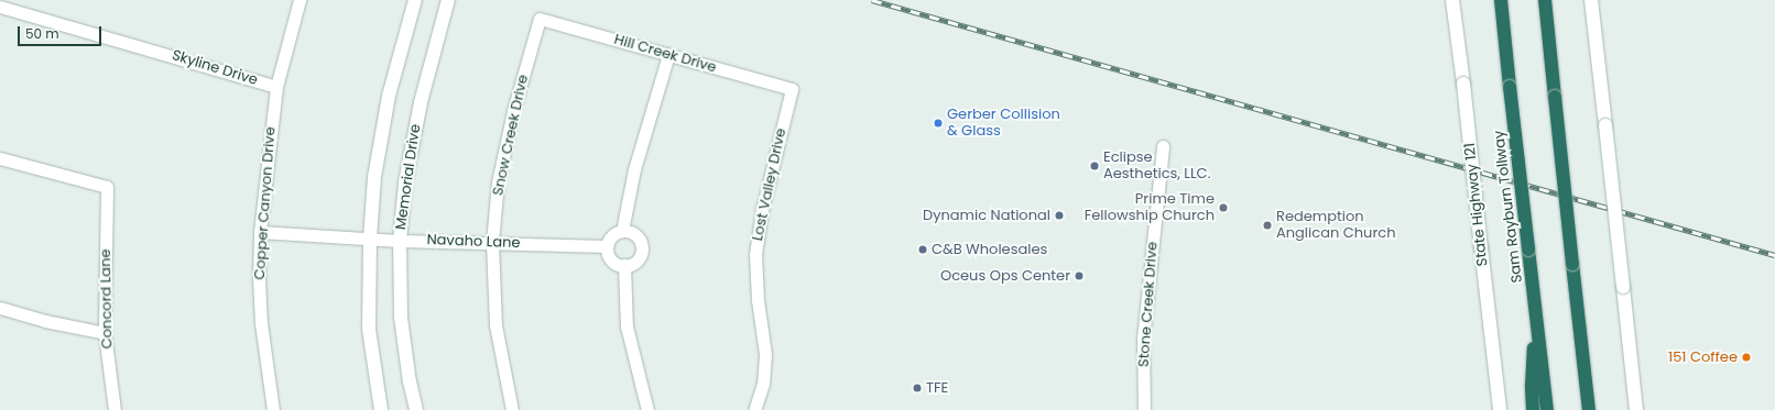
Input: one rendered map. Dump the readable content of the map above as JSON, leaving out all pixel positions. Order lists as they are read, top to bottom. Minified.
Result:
{"streets":{"highway":["Sam Rayburn Tollway"],"main road":["Memorial Drive","State Highway 121"],"street":["Hill Creek Drive","Skyline Drive","Snow Creek Drive","Lost Valley Drive","Copper Canyon Drive","Navaho Lane","Concord Lane","Stone Creek Drive"]},"crossings":[["Hill Creek Drive","Snow Creek Drive"],["Hill Creek Drive","Lost Valley Drive"],["Skyline Drive","Copper Canyon Drive"],["Snow Creek Drive","Navaho Lane"],["Memorial Drive","Navaho Lane"],["Copper Canyon Drive","Navaho Lane"]],"places":["Gerber Collision & Glass","Eclipse Aesthetics, LLC.","Prime Time Fellowship Church","Dynamic National","Redemption Anglican Church","C&B Wholesales","Oceus Ops Center","151 Coffee","TFE"],"scale_bar":"50 m"}
